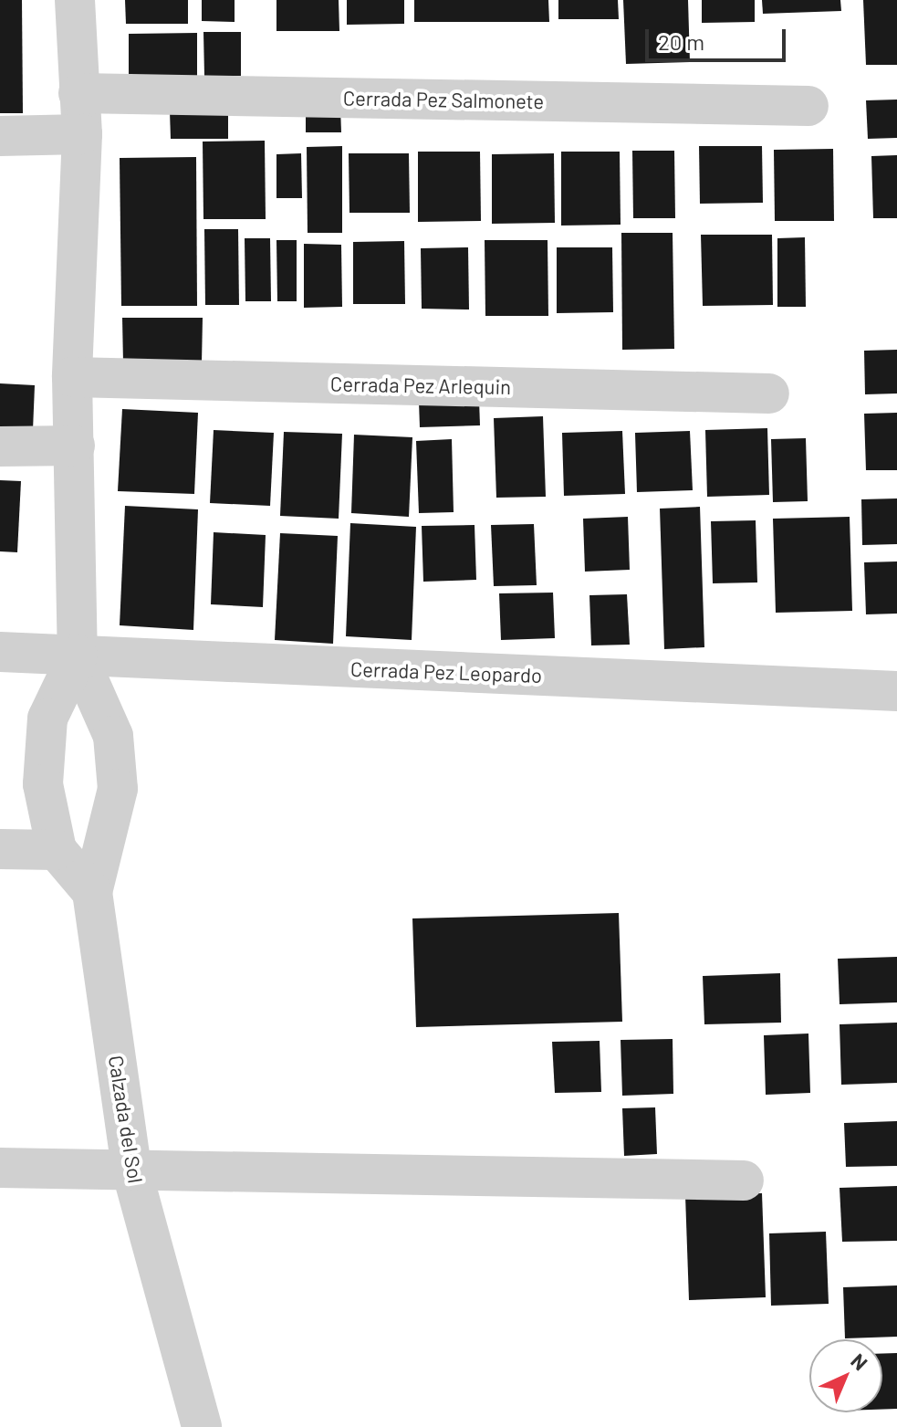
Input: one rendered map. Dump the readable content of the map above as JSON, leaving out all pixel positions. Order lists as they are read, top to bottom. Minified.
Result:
{"streets":{"street":["Cerrada Pez Salmonete","Cerrada Pez Arlequin","Cerrada Pez Leopardo","Calzada del Sol"]},"scale_bar":"20 m","north":"top right"}
